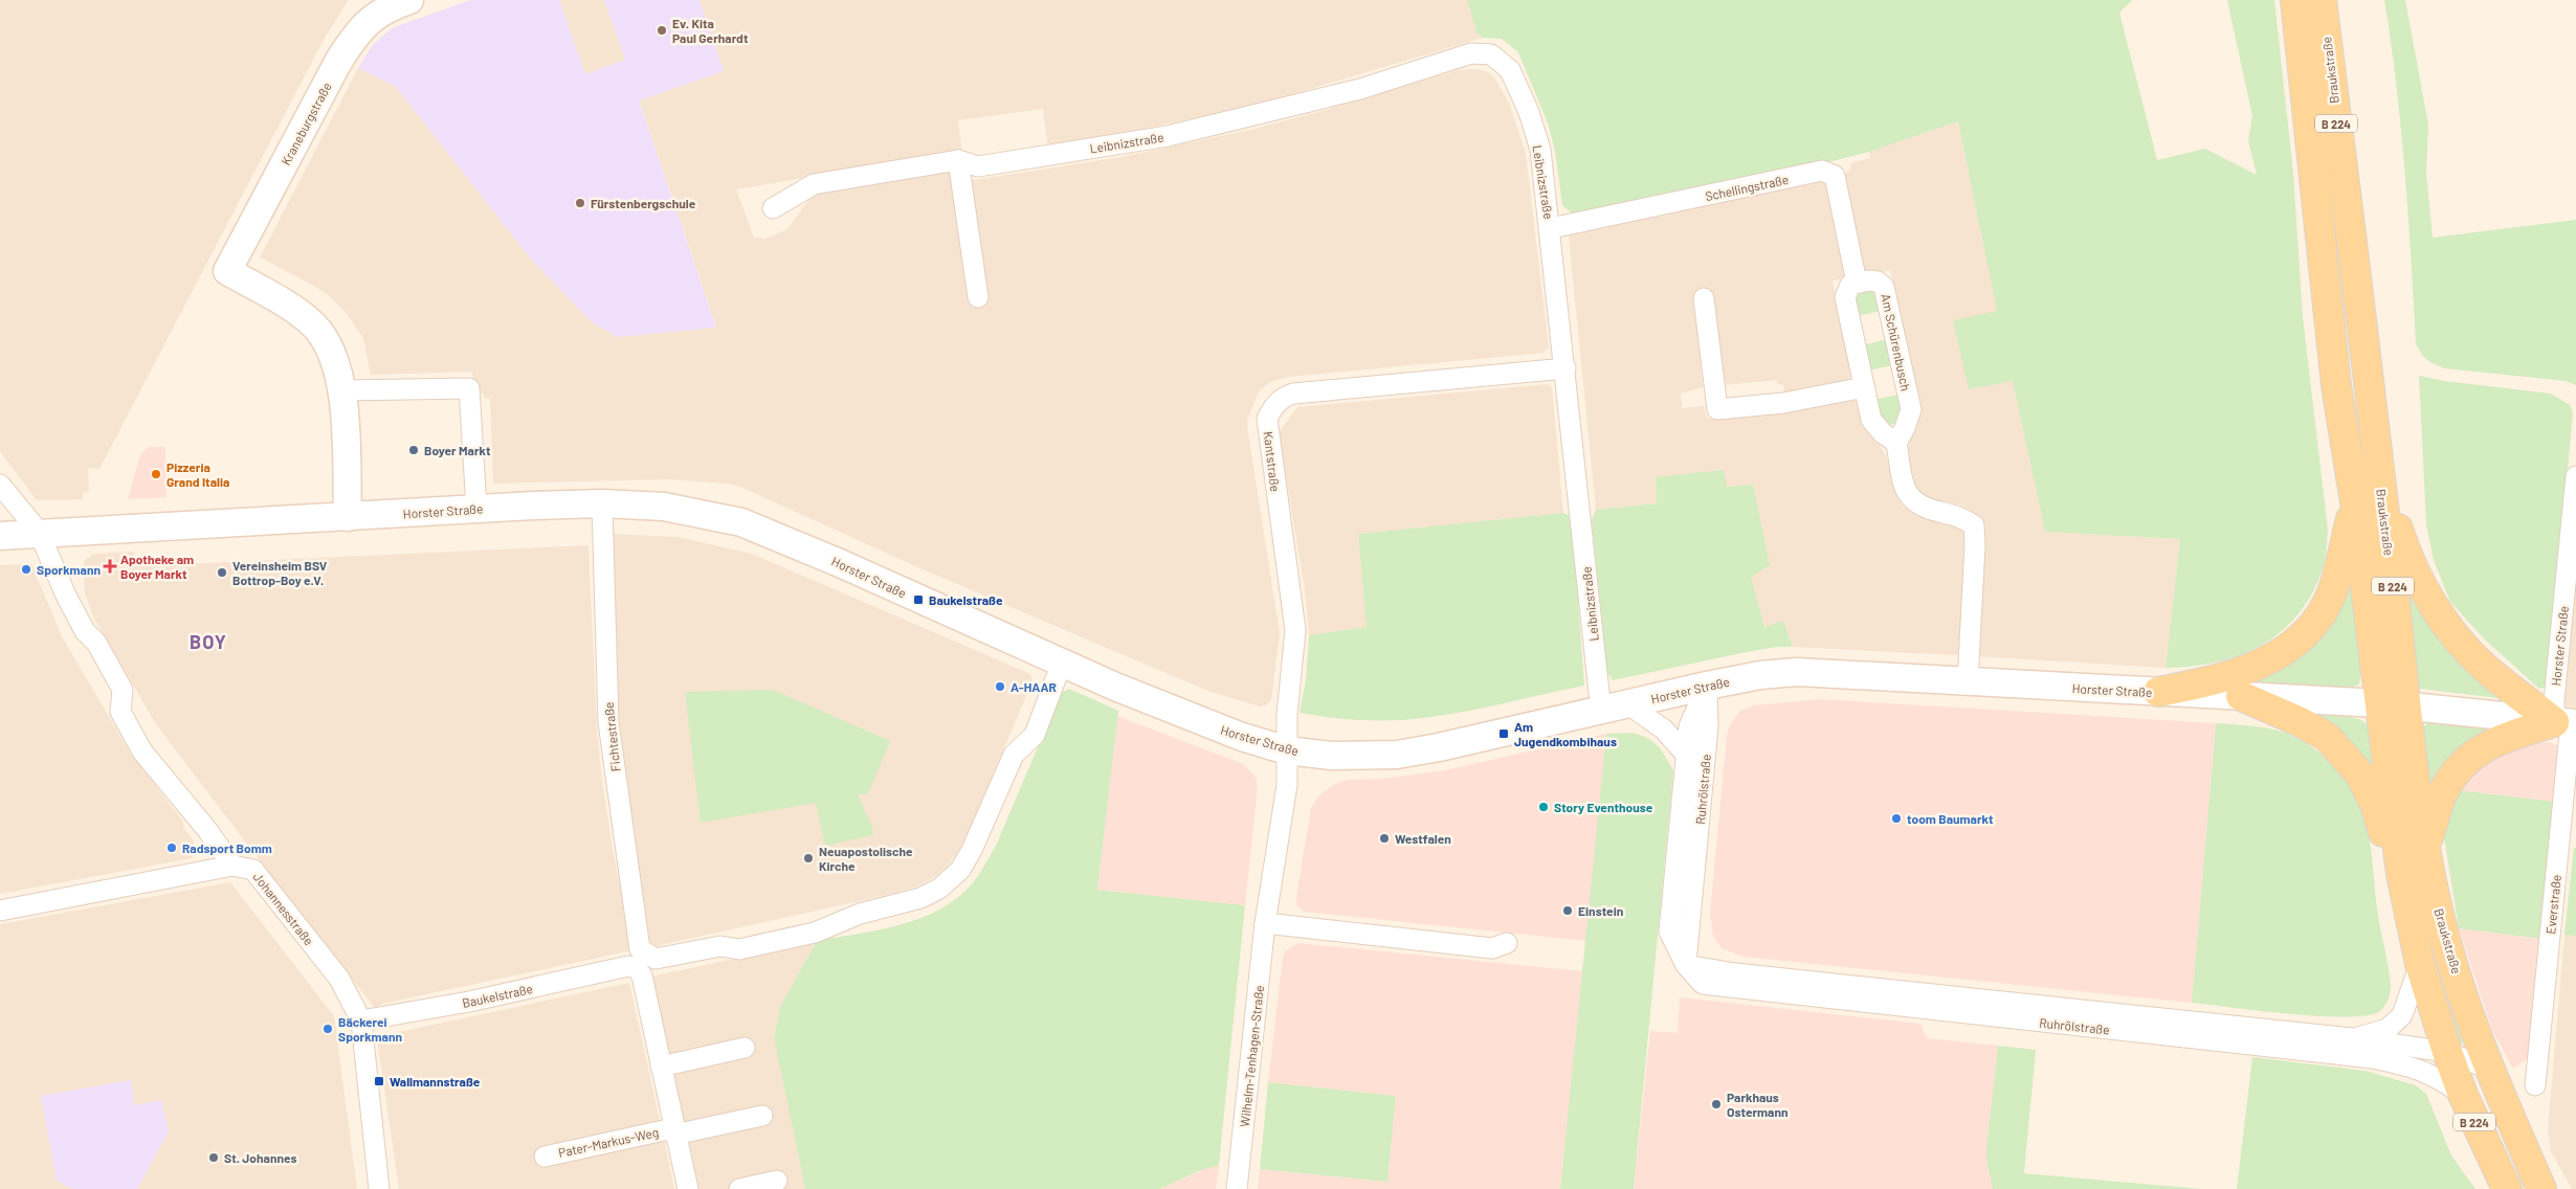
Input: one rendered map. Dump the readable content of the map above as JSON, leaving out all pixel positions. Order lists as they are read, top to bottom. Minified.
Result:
{"streets":{"main road":["Braukstraße","Kraneburgstraße","B 224","Horster Straße"],"street":["Leibnizstraße","Schellingstraße","Am Schürenbusch","Kantstraße","Fichtestraße","Ruhrölstraße","Everstraße","Johannesstraße","Baukelstraße","Wilhelm-Tenhagen-Straße","Pater-Markus-Weg"]},"crossings":[["Braukstraße","Horster Straße"],["Braukstraße","Ruhrölstraße"],["Leibnizstraße","Schellingstraße"],["Leibnizstraße","Kantstraße"],["Leibnizstraße","Horster Straße"],["Schellingstraße","Am Schürenbusch"],["Kantstraße","Horster Straße"],["Kantstraße","Wilhelm-Tenhagen-Straße"],["Horster Straße","Fichtestraße"],["Horster Straße","Ruhrölstraße"],["Horster Straße","Everstraße"],["Horster Straße","Wilhelm-Tenhagen-Straße"],["Johannesstraße","Baukelstraße"],["Baukelstraße","Pater-Markus-Weg"]],"districts":["BOY"],"places":{"other":["Ev. Kita Paul Gerhardt","Fürstenbergschule","Boyer Markt","Pizzeria Grand Italia","Sporkmann","Vereinsheim BSV Bottrop-Boy e.V.","A-HAAR","Story Eventhouse","toom Baumarkt","Westfalen","Radsport Bomm","Neuapostolische Kirche","Einstein","Bäckerei Sporkmann","Parkhaus Ostermann","St. Johannes"],"health":["Apotheke am Boyer Markt"],"transit":["Baukelstraße","Am Jugendkombihaus","Wallmannstraße"]}}
